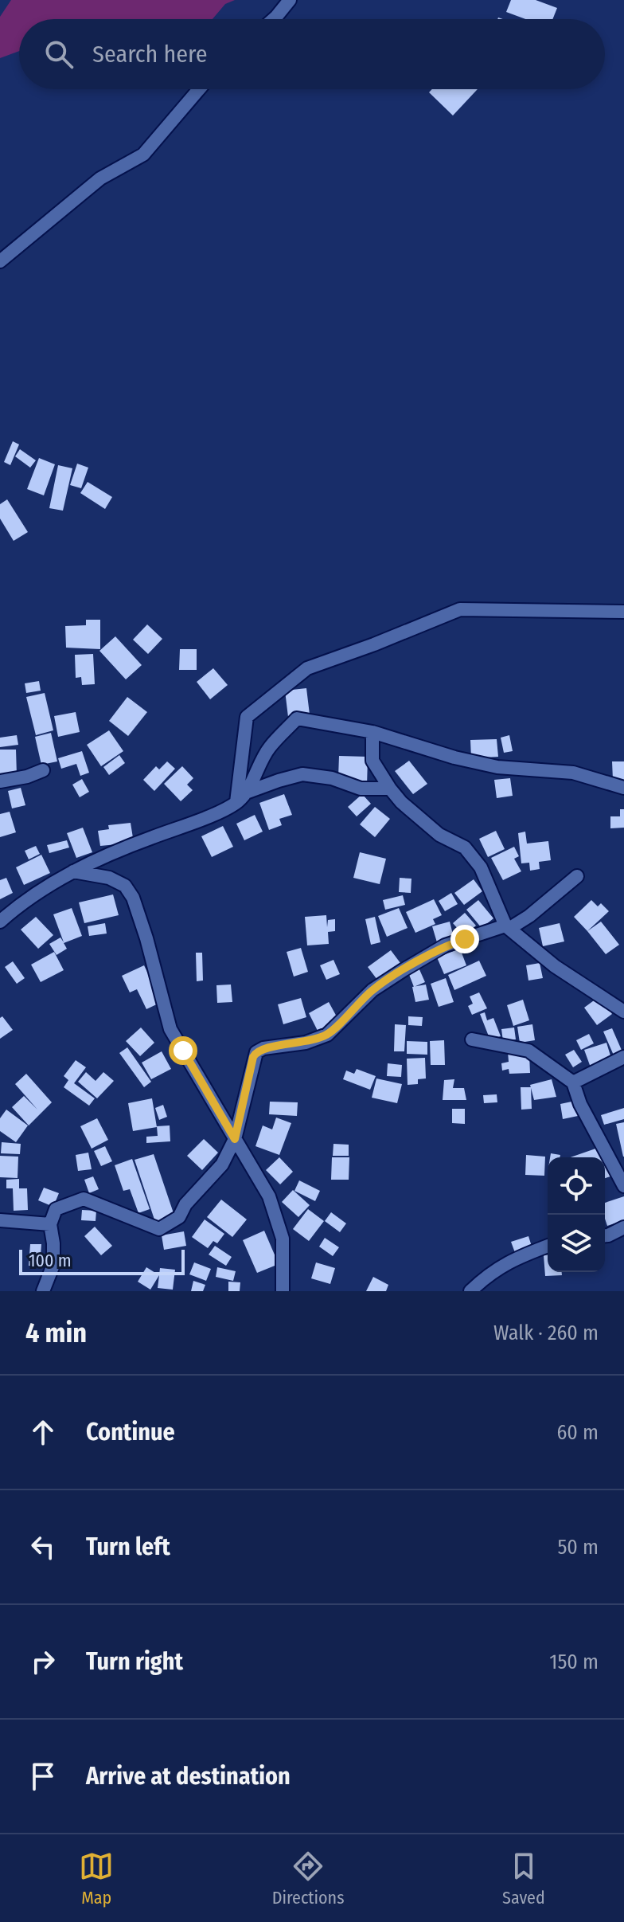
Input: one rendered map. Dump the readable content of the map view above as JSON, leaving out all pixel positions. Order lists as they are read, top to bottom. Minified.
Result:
{"scale_bar":"100 m","page":{"search":"Search here","scale":"100 m","heading":["4 min","Walk · 260 m"],"list":[["Continue","60 m"],["Turn left","50 m"],["Turn right","150 m"],"Arrive at destination"],"nav":["Map","Directions","Saved"]}}
